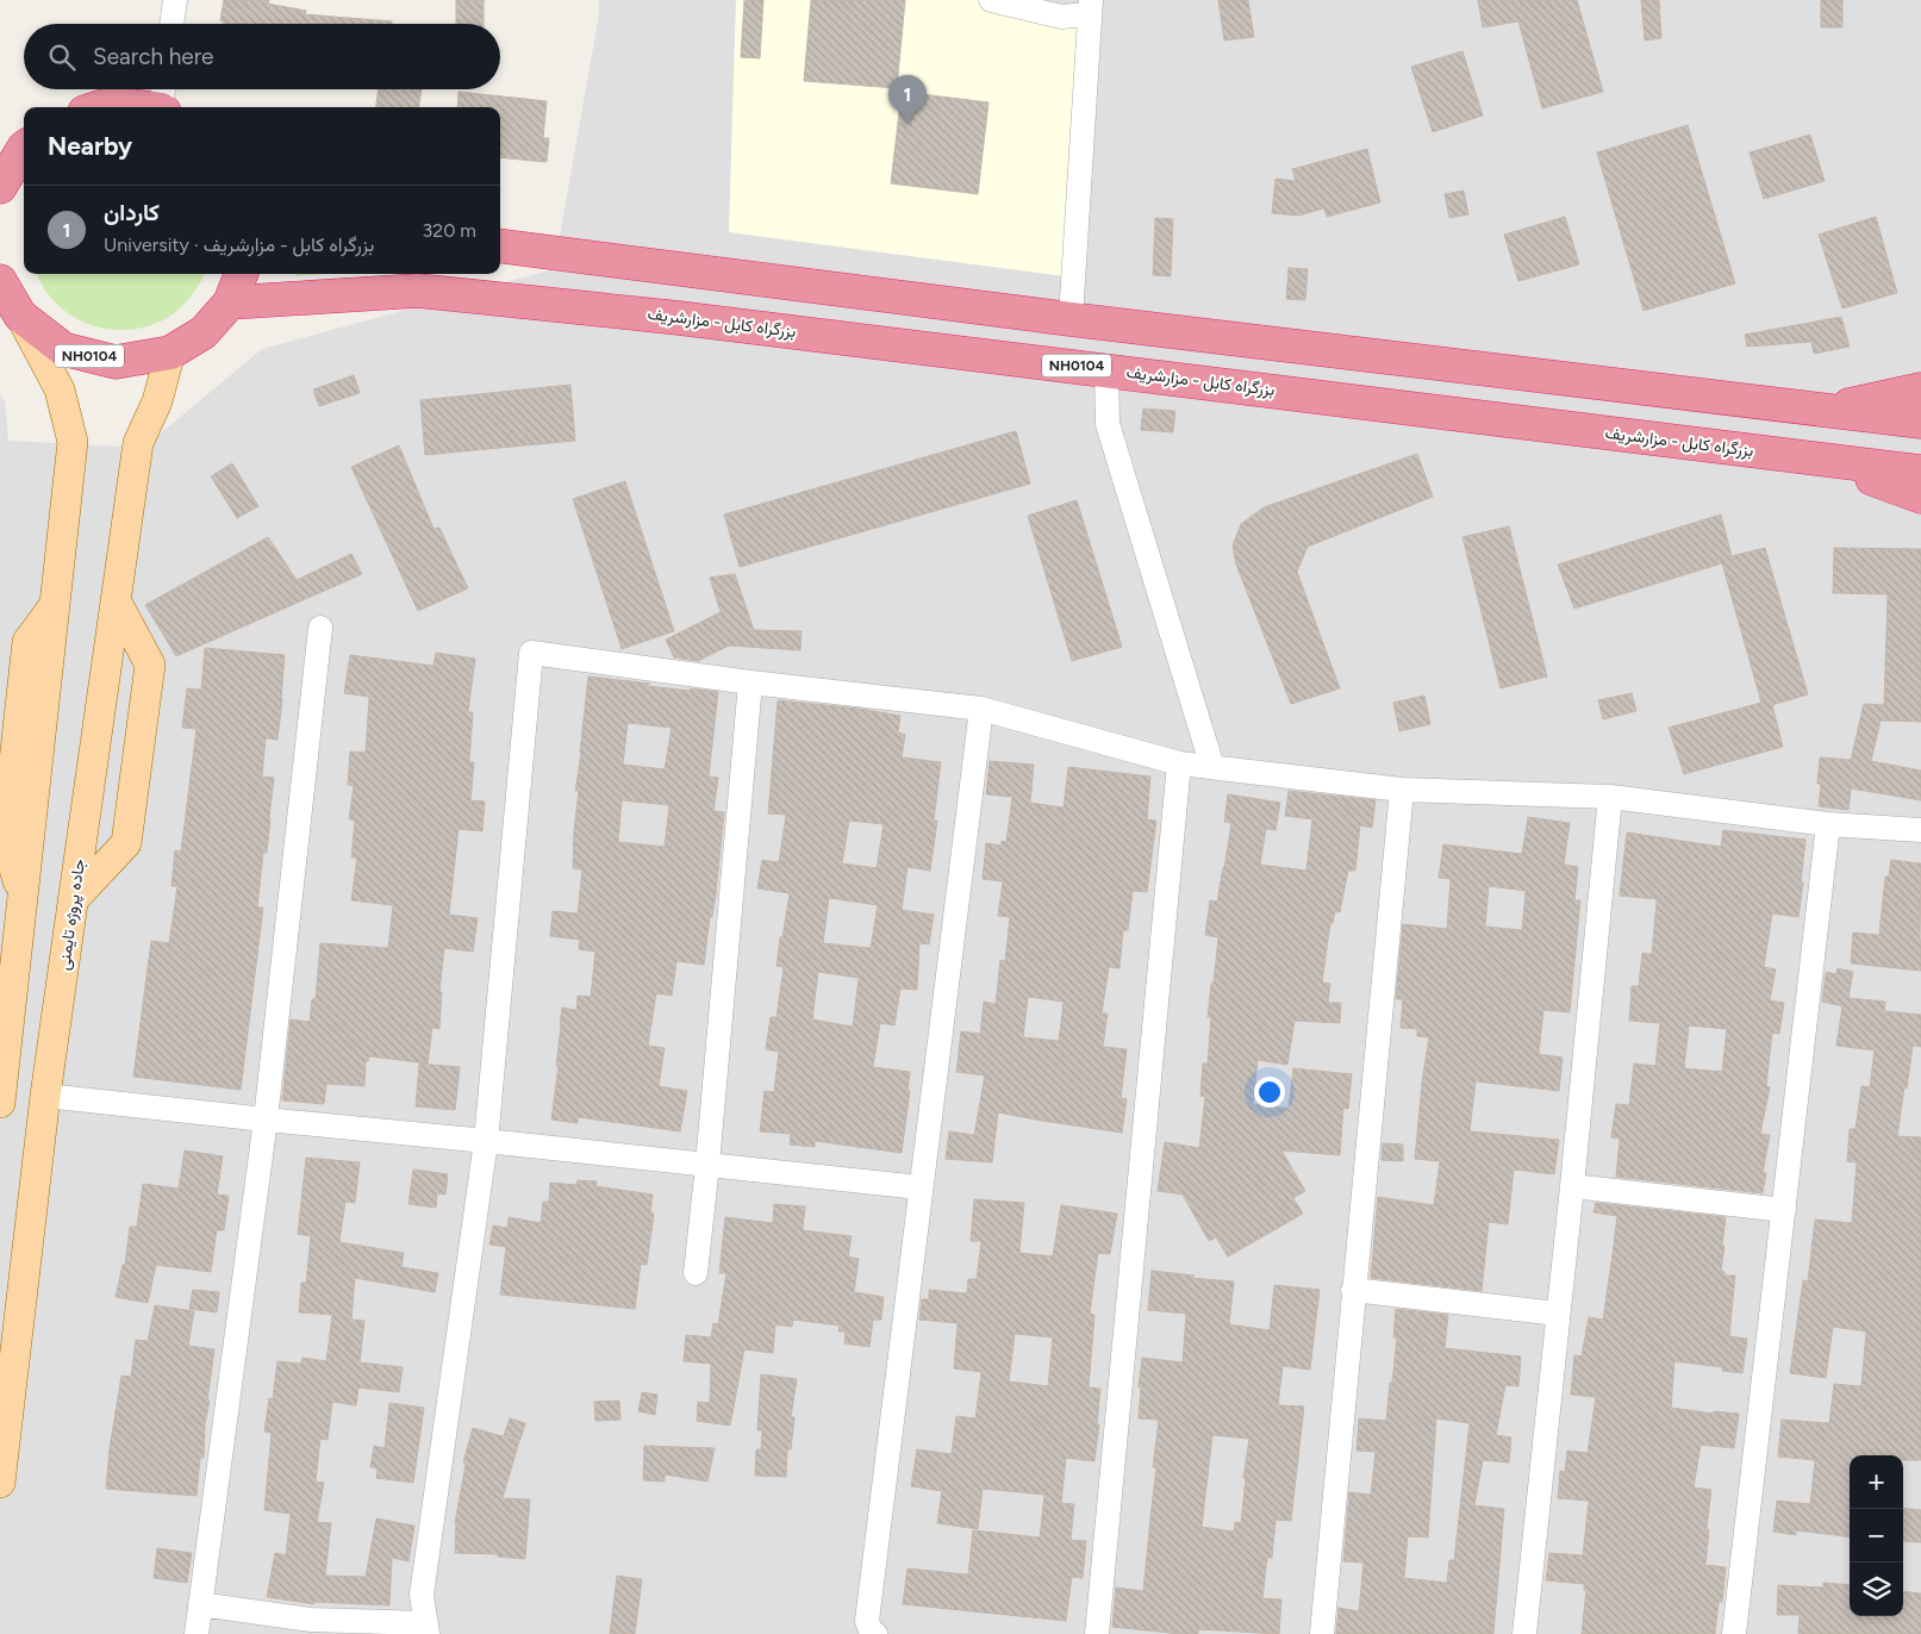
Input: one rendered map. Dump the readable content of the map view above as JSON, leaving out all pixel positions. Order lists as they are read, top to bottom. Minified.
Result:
{"streets":{"highway":["بزرگراه کابل - مزارشریف","NH0104"],"main road":["جاده پروژه تایمنی"]},"crossings":[["بزرگراه کابل - مزارشریف","NH0104"],["NH0104","جاده پروژه تایمنی"]],"page":{"search":"Search here","pins":"1","heading":"Nearby","list":[{"mark":"1","name":"کاردان","note":"University · بزرگراه کابل - مزارشریف","value":"320 m"}],"map_buttons":["+","−"]}}
